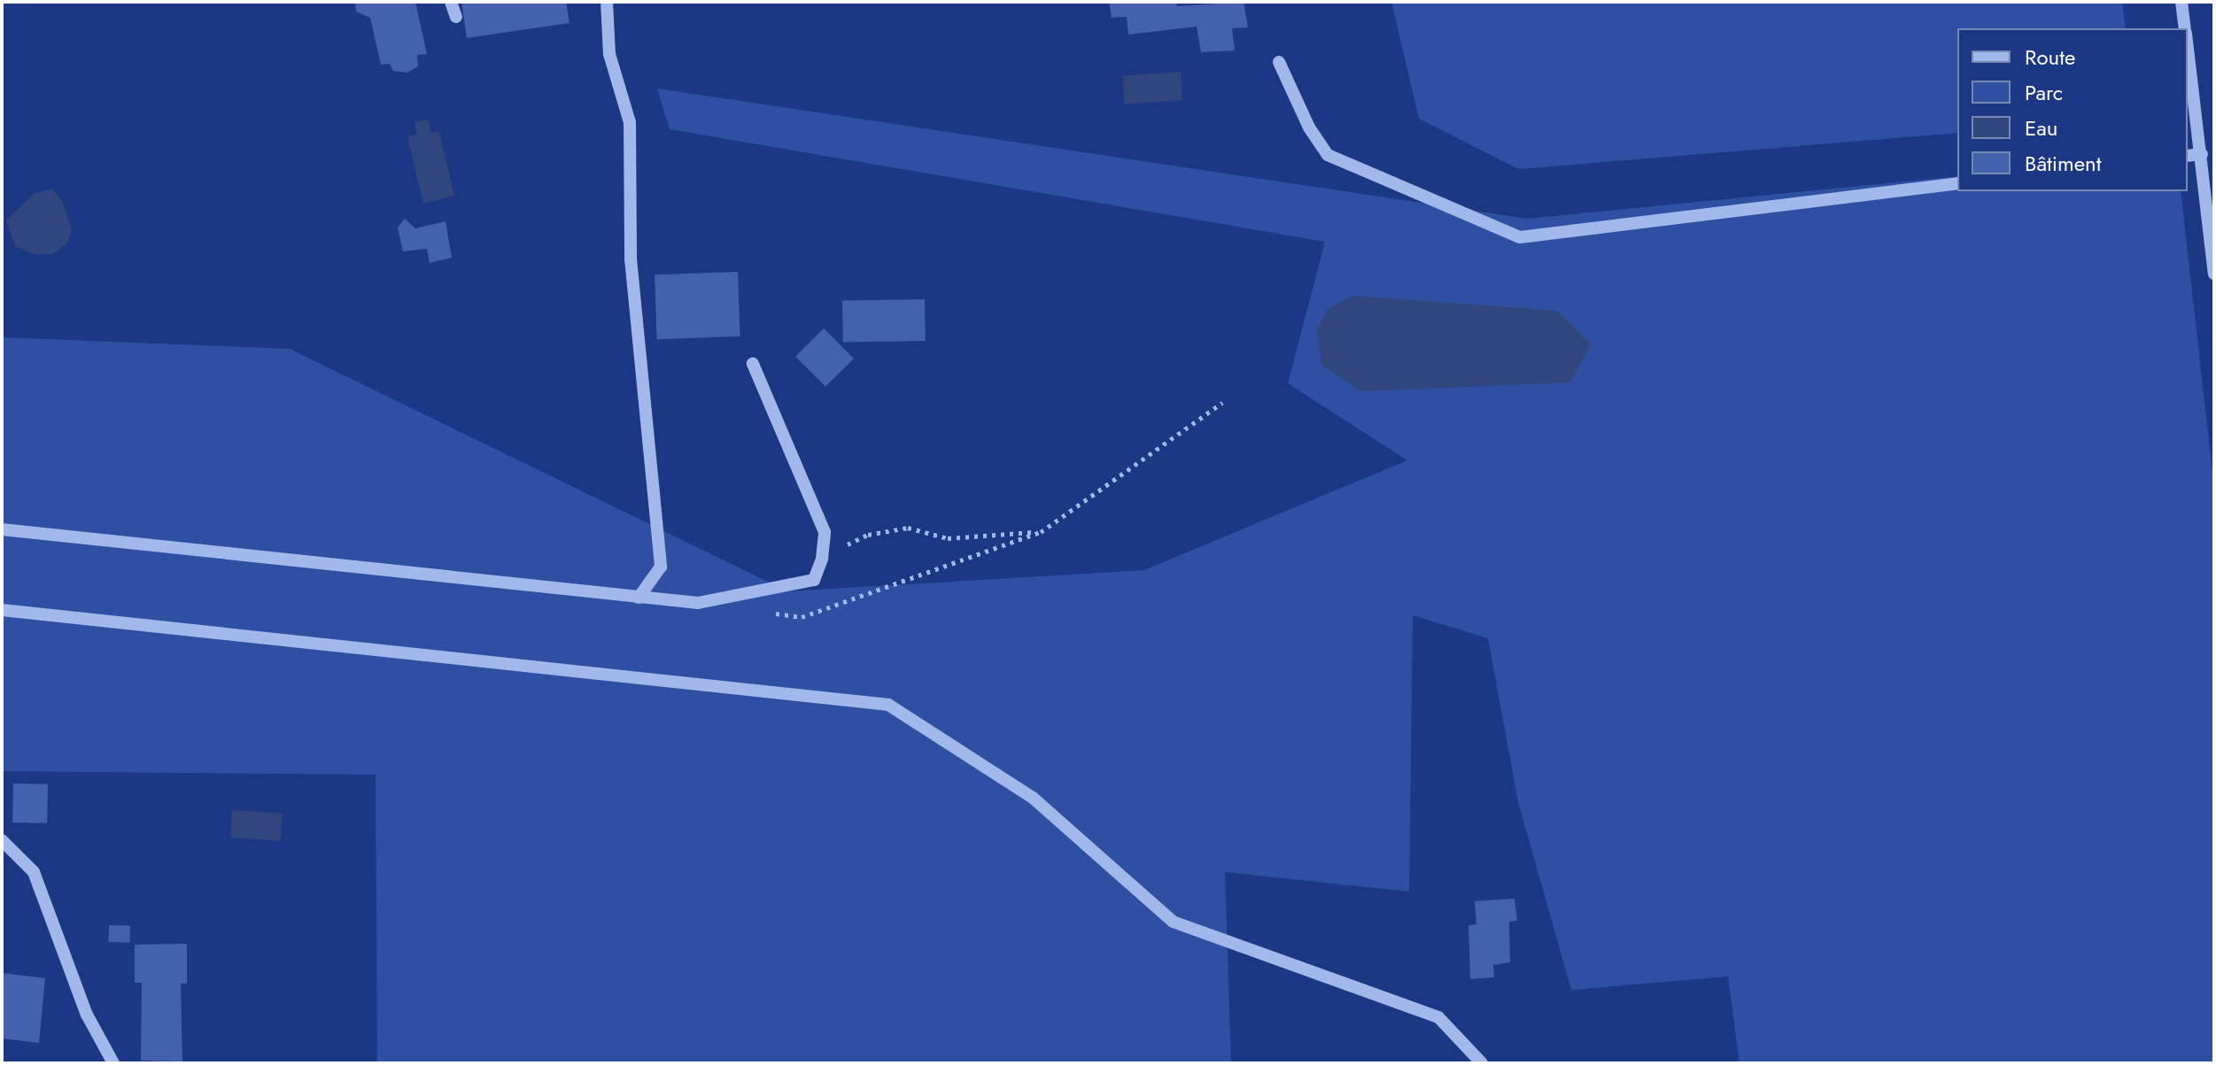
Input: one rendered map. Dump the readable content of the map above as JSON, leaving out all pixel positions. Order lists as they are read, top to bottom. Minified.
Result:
{"legend":["Route","Parc","Eau","Bâtiment"]}
